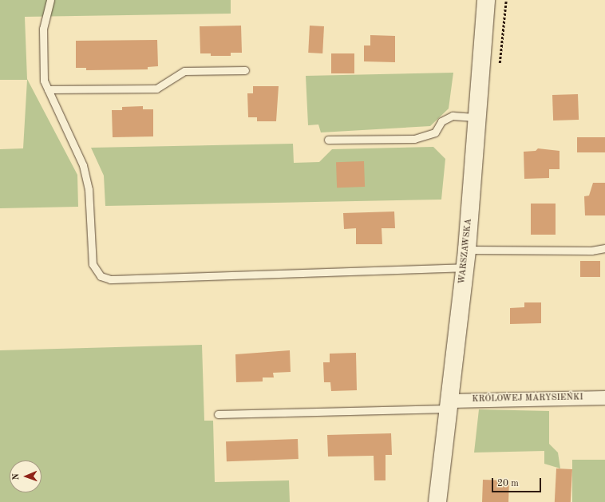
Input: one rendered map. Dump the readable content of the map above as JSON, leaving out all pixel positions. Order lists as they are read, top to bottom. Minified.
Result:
{"streets":{"main road":["WARSZAWSKA"],"street":["KRÓLOWEJ MARYSIEŃKI"]},"crossings":[["WARSZAWSKA","KRÓLOWEJ MARYSIEŃKI"]],"scale_bar":"20 m","north":"left"}
